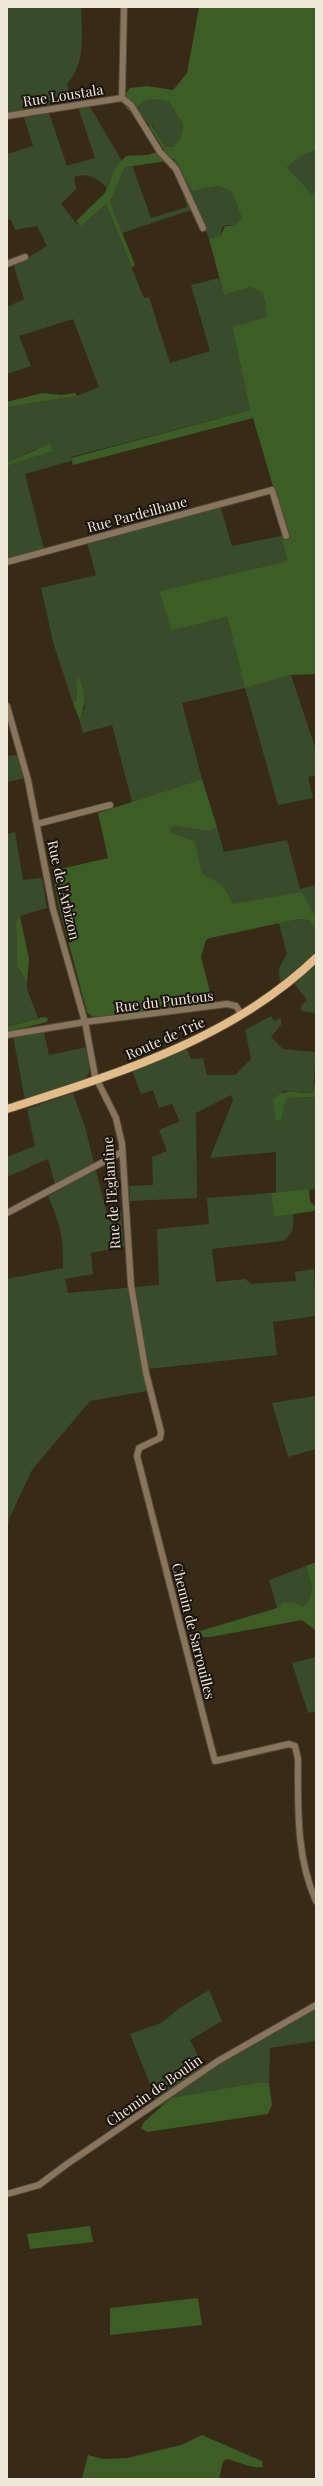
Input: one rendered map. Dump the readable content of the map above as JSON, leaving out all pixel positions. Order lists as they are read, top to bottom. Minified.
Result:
{"streets":{"main road":["Route de Trie"],"street":["Rue Loustala","Rue Pardeilhane","Rue de l'Arbizon","Rue du Puntous","Rue de l'Eglantine","Chemin de Sarrouilles","Chemin de Boulin"]},"crossings":[["Rue de l'Arbizon","Rue du Puntous"],["Rue de l'Arbizon","Route de Trie"],["Rue de l'Arbizon","Rue de l'Eglantine"],["Rue du Puntous","Route de Trie"],["Route de Trie","Rue de l'Eglantine"],["Rue de l'Eglantine","Chemin de Sarrouilles"]]}
